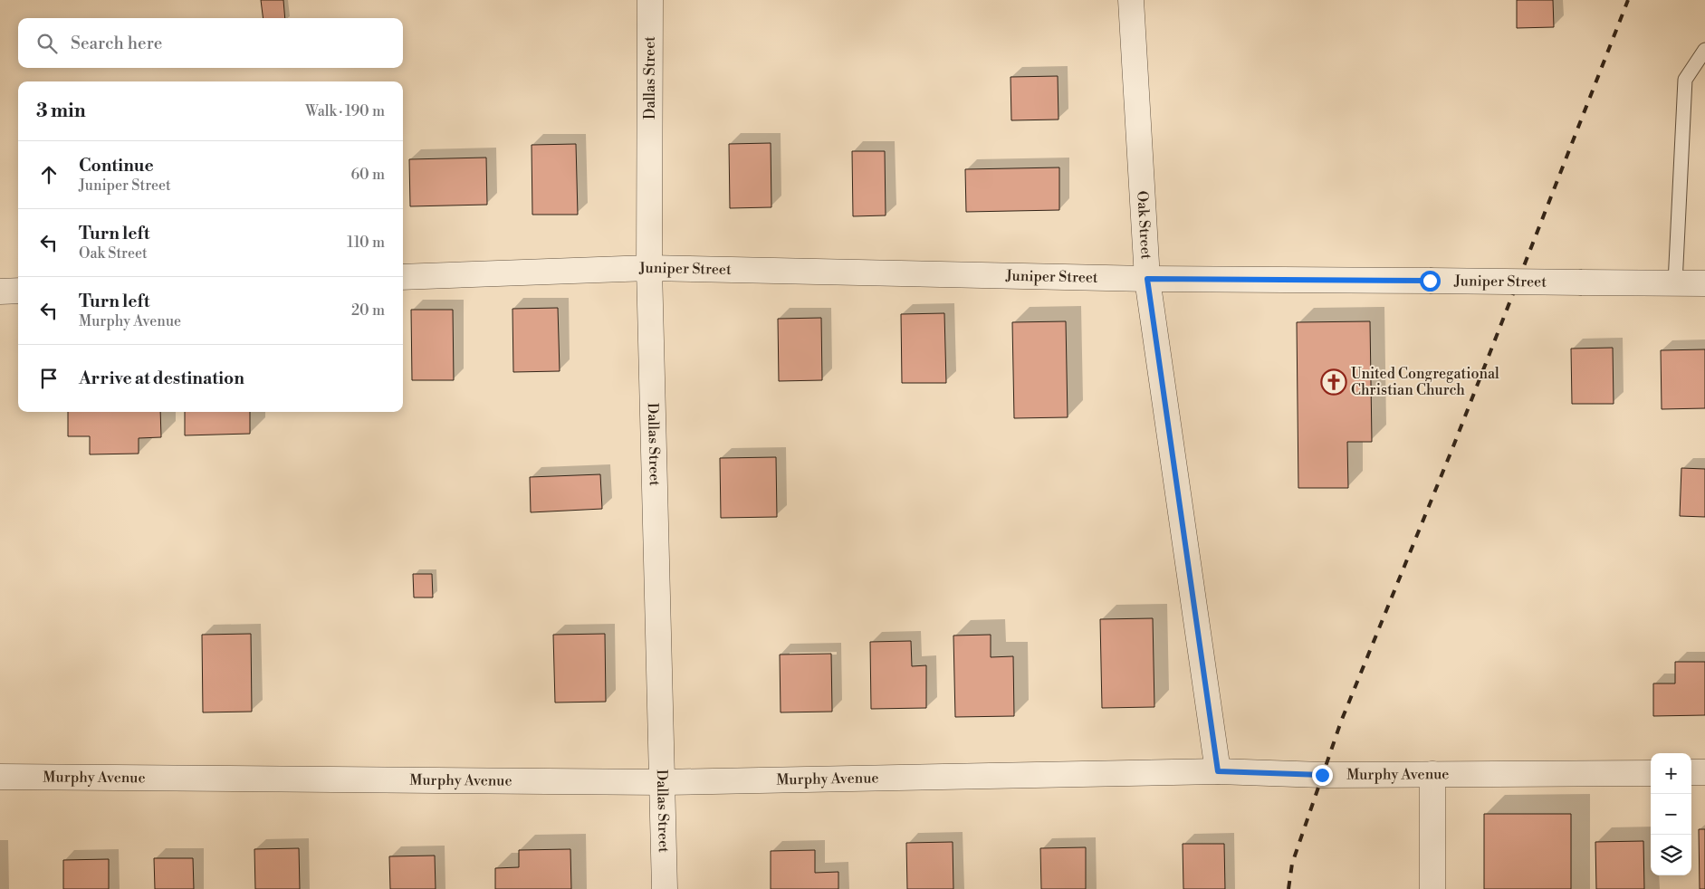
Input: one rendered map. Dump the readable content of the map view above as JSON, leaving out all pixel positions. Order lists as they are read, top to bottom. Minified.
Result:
{"streets":{"street":["Dallas Street","Oak Street","Juniper Street","Murphy Avenue"]},"crossings":[["Dallas Street","Juniper Street"],["Dallas Street","Murphy Avenue"],["Oak Street","Juniper Street"],["Oak Street","Murphy Avenue"]],"places":{"church":["United Congregational Christian Church"]},"page":{"search":"Search here","heading":["3 min","Walk · 190 m"],"list":[["Continue","Juniper Street","60 m"],["Turn left","Oak Street","110 m"],["Turn left","Murphy Avenue","20 m"],"Arrive at destination"],"map_buttons":["+","−"]}}
